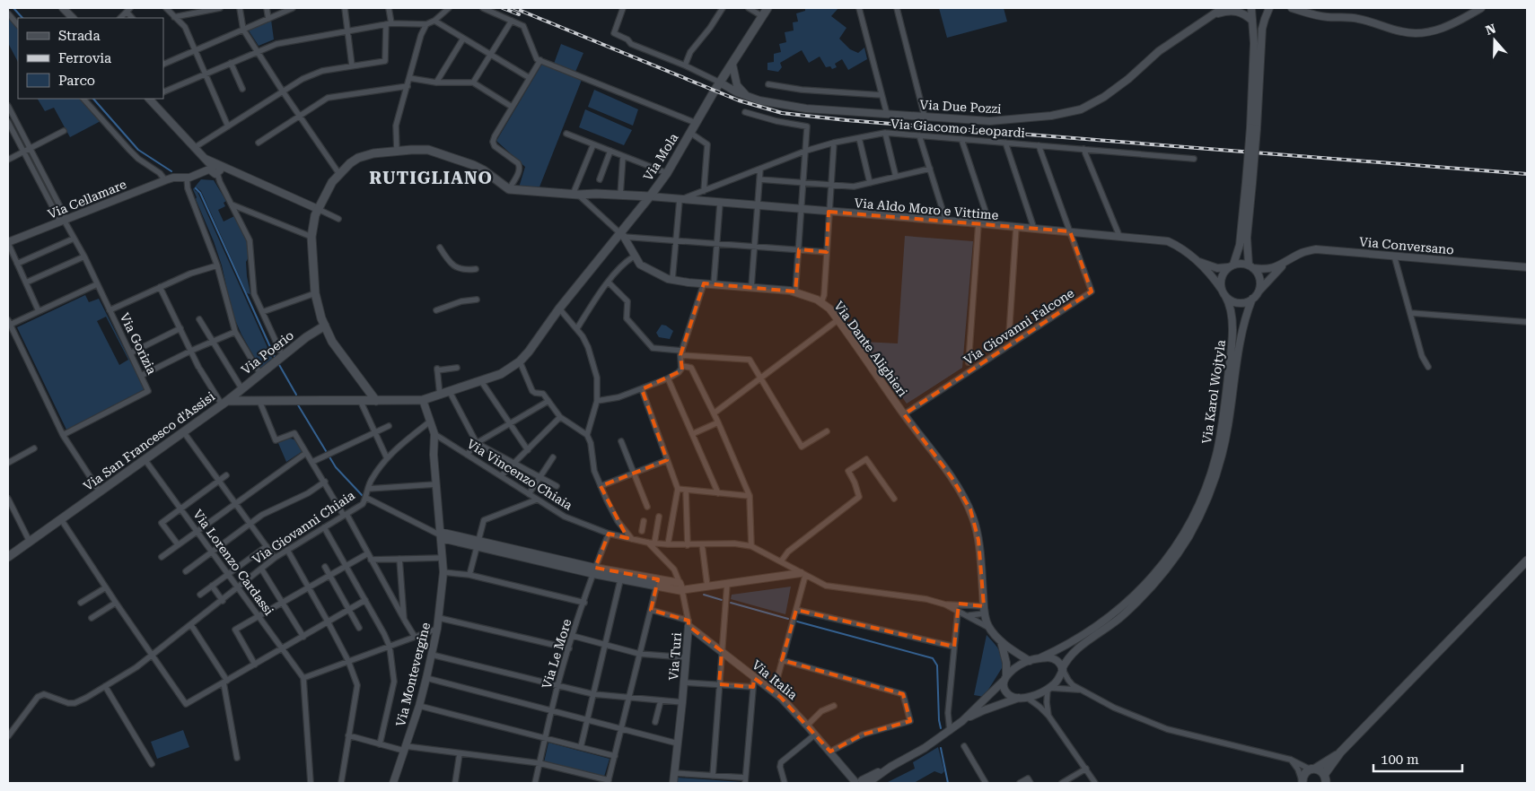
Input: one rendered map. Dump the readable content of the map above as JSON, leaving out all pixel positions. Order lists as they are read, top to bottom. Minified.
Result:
{"streets":{"main road":["Via Mola","Via Poerio","Via San Francesco d'Assisi"],"street":["Via Due Pozzi","Via Giacomo Leopardi","Via Cellamare","Via Aldo Moro e Vittime","Via Conversano","Via Giovanni Falcone","Via Gorizia","Via Dante Alighieri","Via Karol Wojtyla","Via Vincenzo Chiaia","Via Giovanni Chiaia","Via Lorenzo Cardassi","Via Le More","Via Turi","Via Montevergine","Via Italia"]},"crossings":[["Via Due Pozzi","Via Mola"],["Via Giacomo Leopardi","Via Aldo Moro e Vittime"],["Via Mola","Via Aldo Moro e Vittime"],["Via Mola","Via Dante Alighieri"],["Via Mola","Via San Francesco d'Assisi"],["Via Cellamare","Via Gorizia"],["Via Aldo Moro e Vittime","Via Giovanni Falcone"],["Via Aldo Moro e Vittime","Via Karol Wojtyla"],["Via Giovanni Falcone","Via Dante Alighieri"],["Via Poerio","Via San Francesco d'Assisi"],["Via San Francesco d'Assisi","Via Lorenzo Cardassi"],["Via Vincenzo Chiaia","Via Le More"],["Via Vincenzo Chiaia","Via Turi"],["Via Vincenzo Chiaia","Via Montevergine"],["Via Giovanni Chiaia","Via Lorenzo Cardassi"],["Via Turi","Via Italia"]],"districts":["RUTIGLIANO"],"legend":["Strada","Ferrovia","Parco"],"scale_bar":"100 m","north":"top"}
